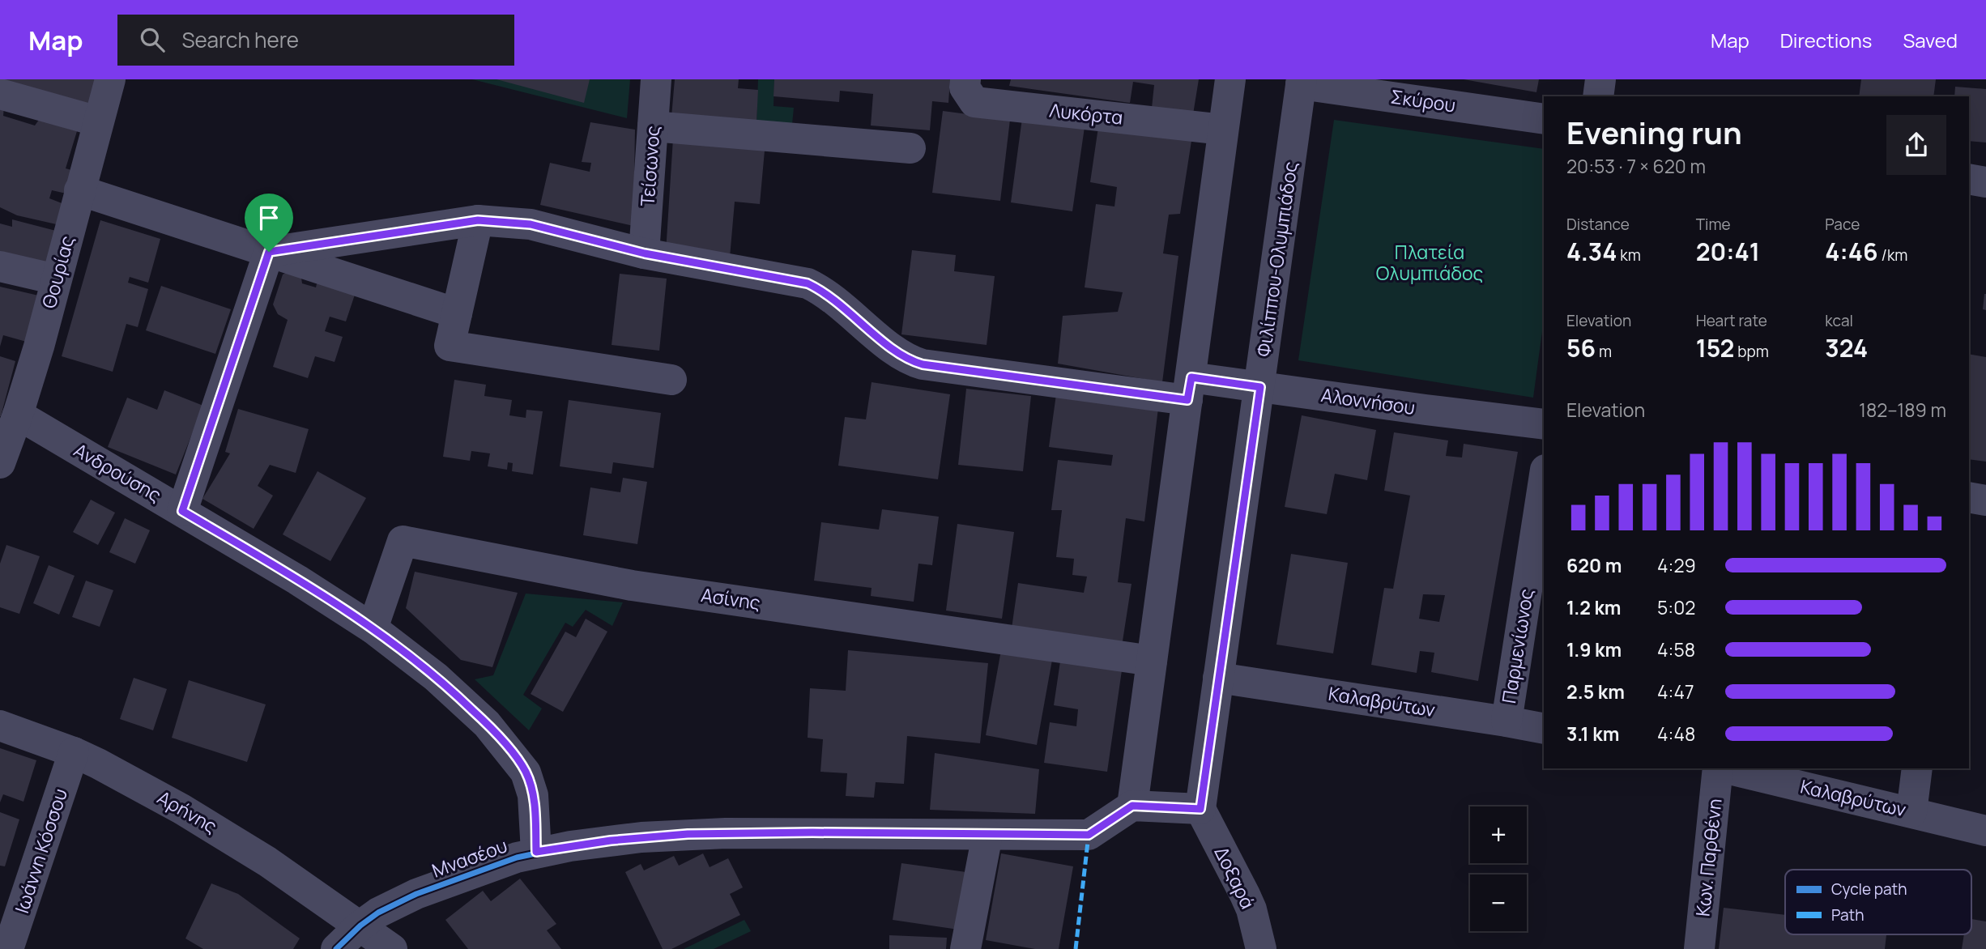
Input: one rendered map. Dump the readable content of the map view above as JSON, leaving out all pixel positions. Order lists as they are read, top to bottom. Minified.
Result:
{"streets":{"street":["Σκύρου","Λυκόρτα","Τείσωνος","Φιλίππου-Ολυμπιάδος","Θουρίας","Αλοννήσου","Ανδρούσης","Ασίνης","Παρμενίωνος","Καλαβρύτων","Αρήνης","Ιωάννη Κόσσου","Κων. Παρθένη","Μνασέου","Δοξαρά"]},"crossings":[["Σκύρου","Φιλίππου-Ολυμπιάδος"],["Τείσωνος","Αλοννήσου"],["Φιλίππου-Ολυμπιάδος","Αλοννήσου"],["Φιλίππου-Ολυμπιάδος","Καλαβρύτων"],["Φιλίππου-Ολυμπιάδος","Δοξαρά"],["Θουρίας","Ανδρούσης"],["Ανδρούσης","Ασίνης"],["Ανδρούσης","Μνασέου"],["Παρμενίωνος","Καλαβρύτων"],["Αρήνης","Ιωάννη Κόσσου"],["Αρήνης","Μνασέου"]],"parks":["Πλατεία Ολυμπιάδος"],"legend":["Cycle path","Path"],"page":{"header":"Map","search":"Search here","nav":["Map","Directions","Saved"],"heading":["Evening run","20:53 · 7 × 620 m"],"stats":[["Distance","4.34 km"],["Time","20:41"],["Pace","4:46 /km"],["Elevation","56 m"],["Heart rate","152 bpm"],["kcal","324"]],"chart":["Elevation","182–189 m"],"list":[{"name":"620 m","note":"4:29"},{"name":"1.2 km","note":"5:02"},{"name":"1.9 km","note":"4:58"},{"name":"2.5 km","note":"4:47"},{"name":"3.1 km","note":"4:48"}],"map_buttons":["+","−"]}}
